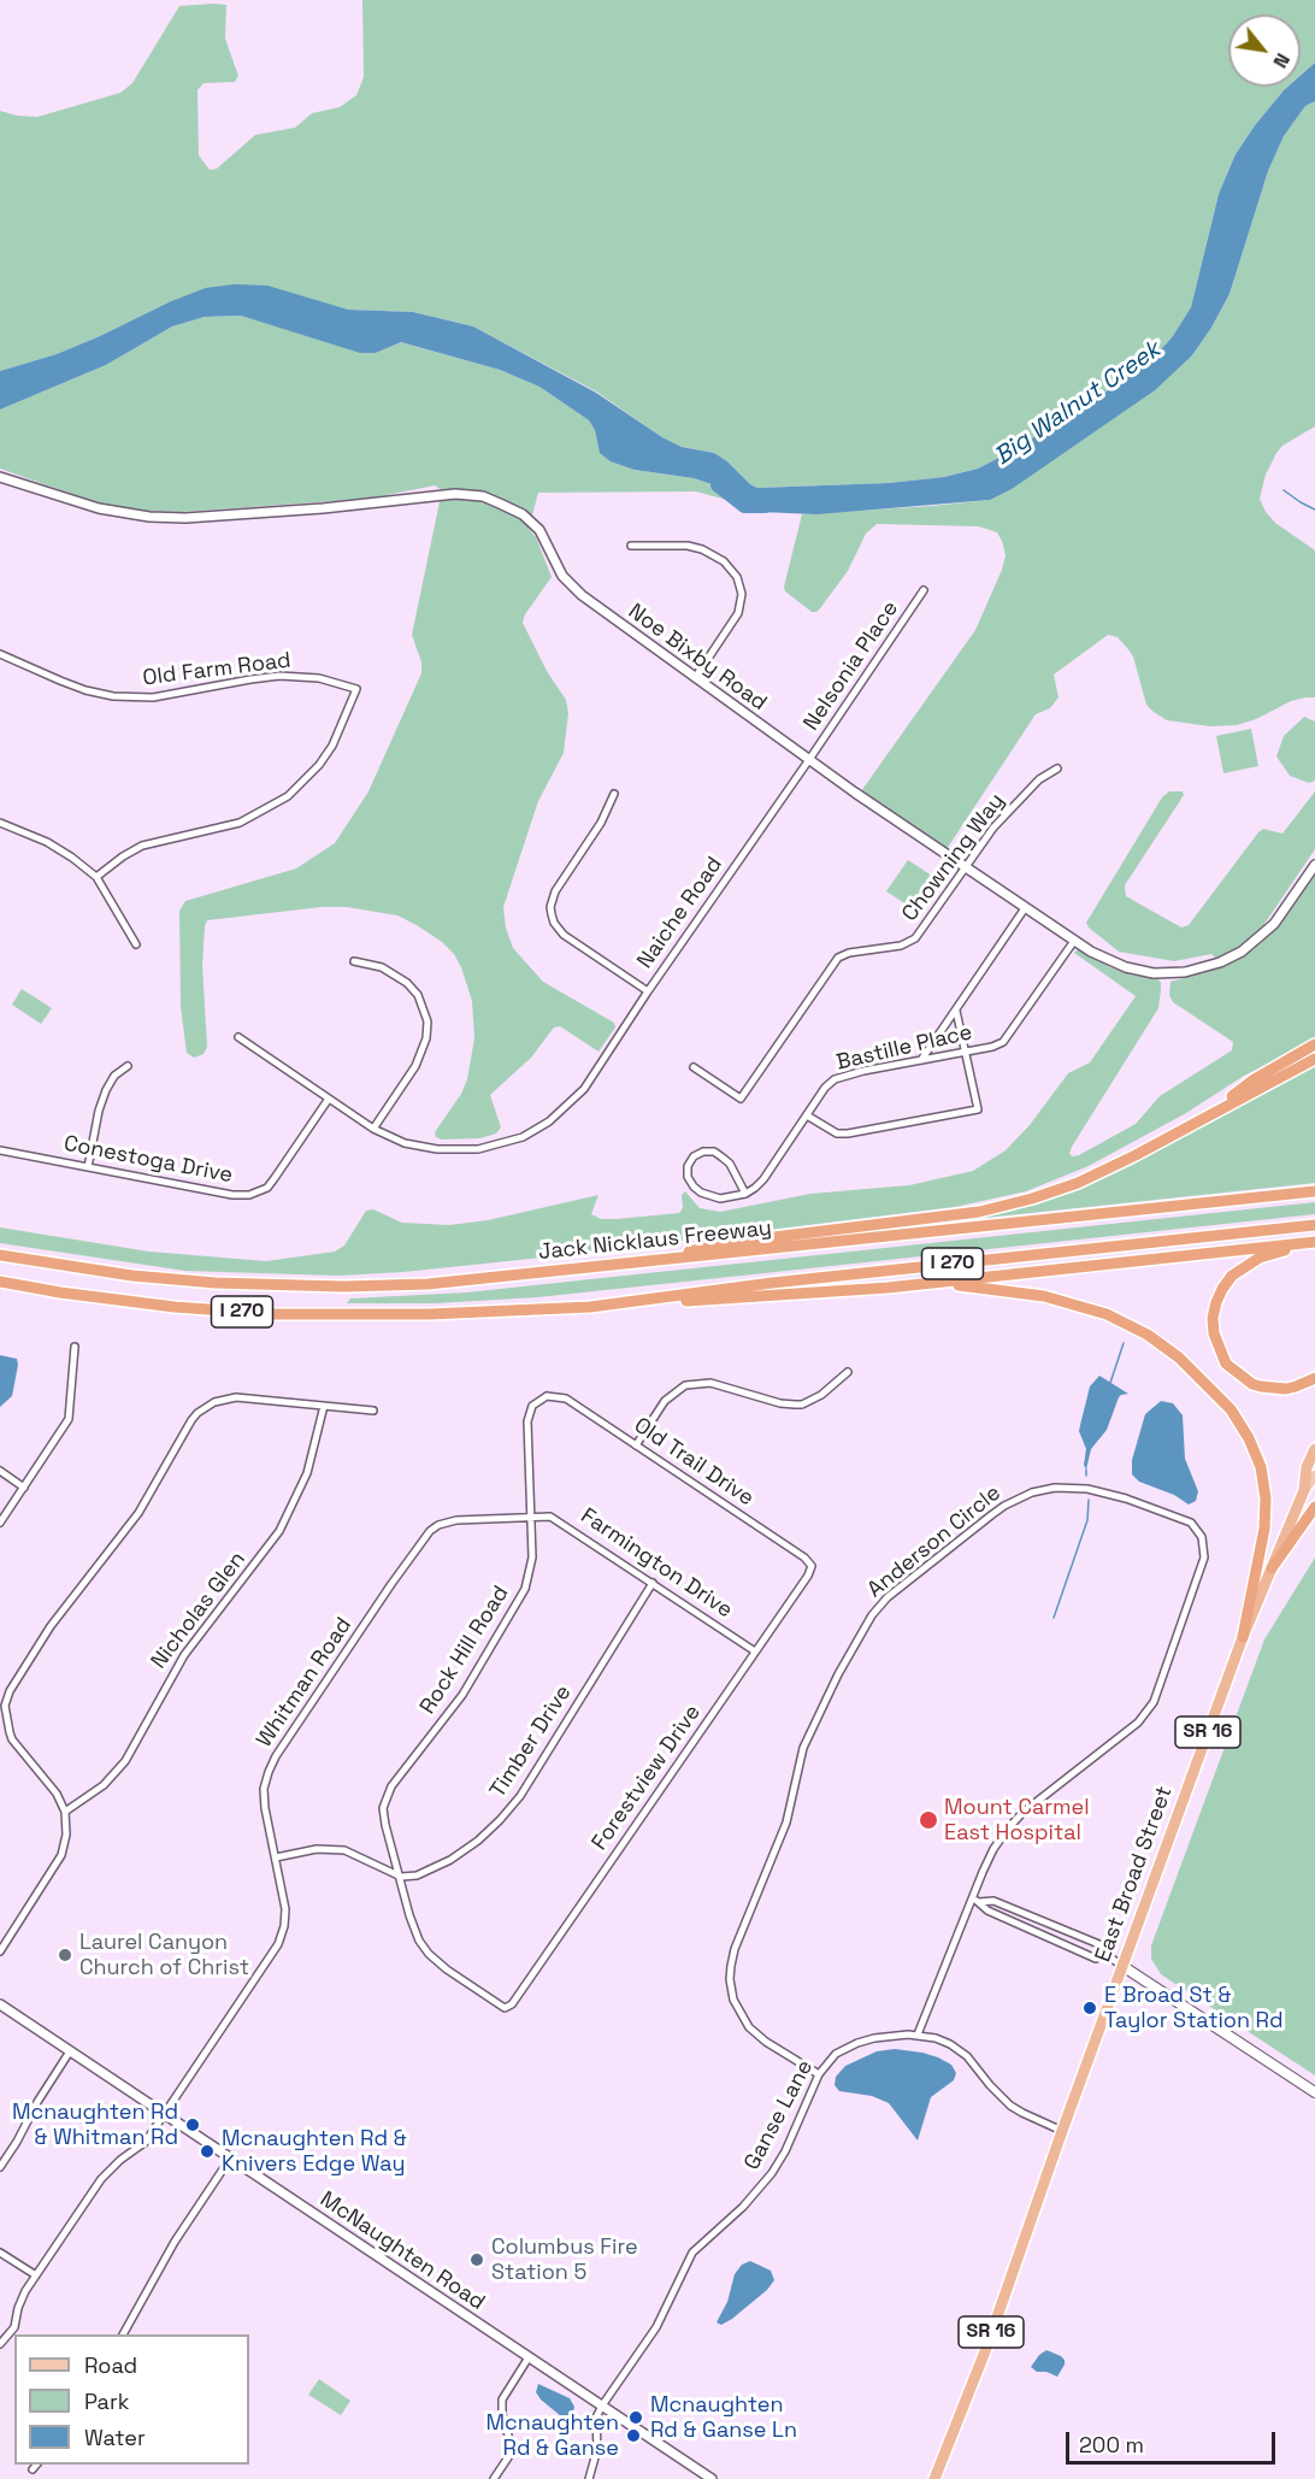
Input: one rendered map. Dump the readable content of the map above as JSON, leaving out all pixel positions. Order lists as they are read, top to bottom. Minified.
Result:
{"streets":{"highway":["Jack Nicklaus Freeway","I 270","SR 16","East Broad Street"],"street":["Noe Bixby Road","Nelsonia Place","Old Farm Road","Chowning Way","Naiche Road","Bastille Place","Conestoga Drive","Old Trail Drive","Anderson Circle","Farmington Drive","Nicholas Glen","Rock Hill Road","Whitman Road","Timber Drive","Forestview Drive","Ganse Lane","McNaughten Road"]},"crossings":[["Noe Bixby Road","Nelsonia Place"],["Noe Bixby Road","Chowning Way"],["Noe Bixby Road","Naiche Road"],["Noe Bixby Road","Bastille Place"],["Nelsonia Place","Naiche Road"],["Naiche Road","Conestoga Drive"],["Old Trail Drive","Rock Hill Road"],["Old Trail Drive","Forestview Drive"],["Anderson Circle","Ganse Lane"],["Farmington Drive","Rock Hill Road"],["Farmington Drive","Whitman Road"],["Farmington Drive","Timber Drive"],["Farmington Drive","Forestview Drive"],["Rock Hill Road","Whitman Road"],["Rock Hill Road","Timber Drive"],["Rock Hill Road","Forestview Drive"],["Whitman Road","McNaughten Road"],["East Broad Street","Ganse Lane"],["Ganse Lane","McNaughten Road"]],"water":["Big Walnut Creek"],"places":["Mount Carmel East Hospital","Laurel Canyon Church of Christ","E Broad St & Taylor Station Rd","Mcnaughten Rd & Whitman Rd","Mcnaughten Rd & Knivers Edge Way","Columbus Fire Station 5","Mcnaughten Rd & Ganse Ln","Mcnaughten Rd & Ganse"],"legend":["Road","Park","Water"],"scale_bar":"200 m","north":"bottom right"}
